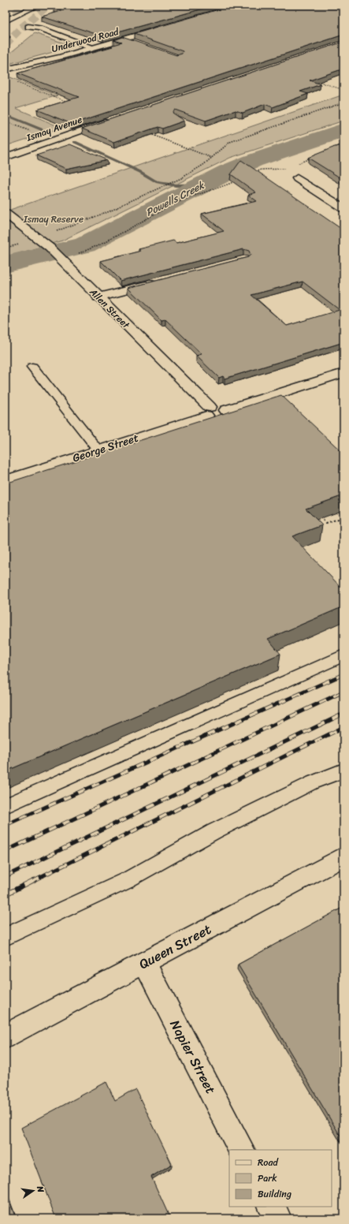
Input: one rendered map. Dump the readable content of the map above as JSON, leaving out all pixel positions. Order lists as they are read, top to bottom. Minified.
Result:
{"streets":{"main road":["Underwood Road","Ismay Avenue","Allen Street","George Street","Queen Street","Napier Street"]},"crossings":[["Allen Street","George Street"],["Queen Street","Napier Street"]],"water":["Powells Creek"],"parks":["Ismay Reserve"],"legend":["Road","Park","Building"],"north":"right"}
